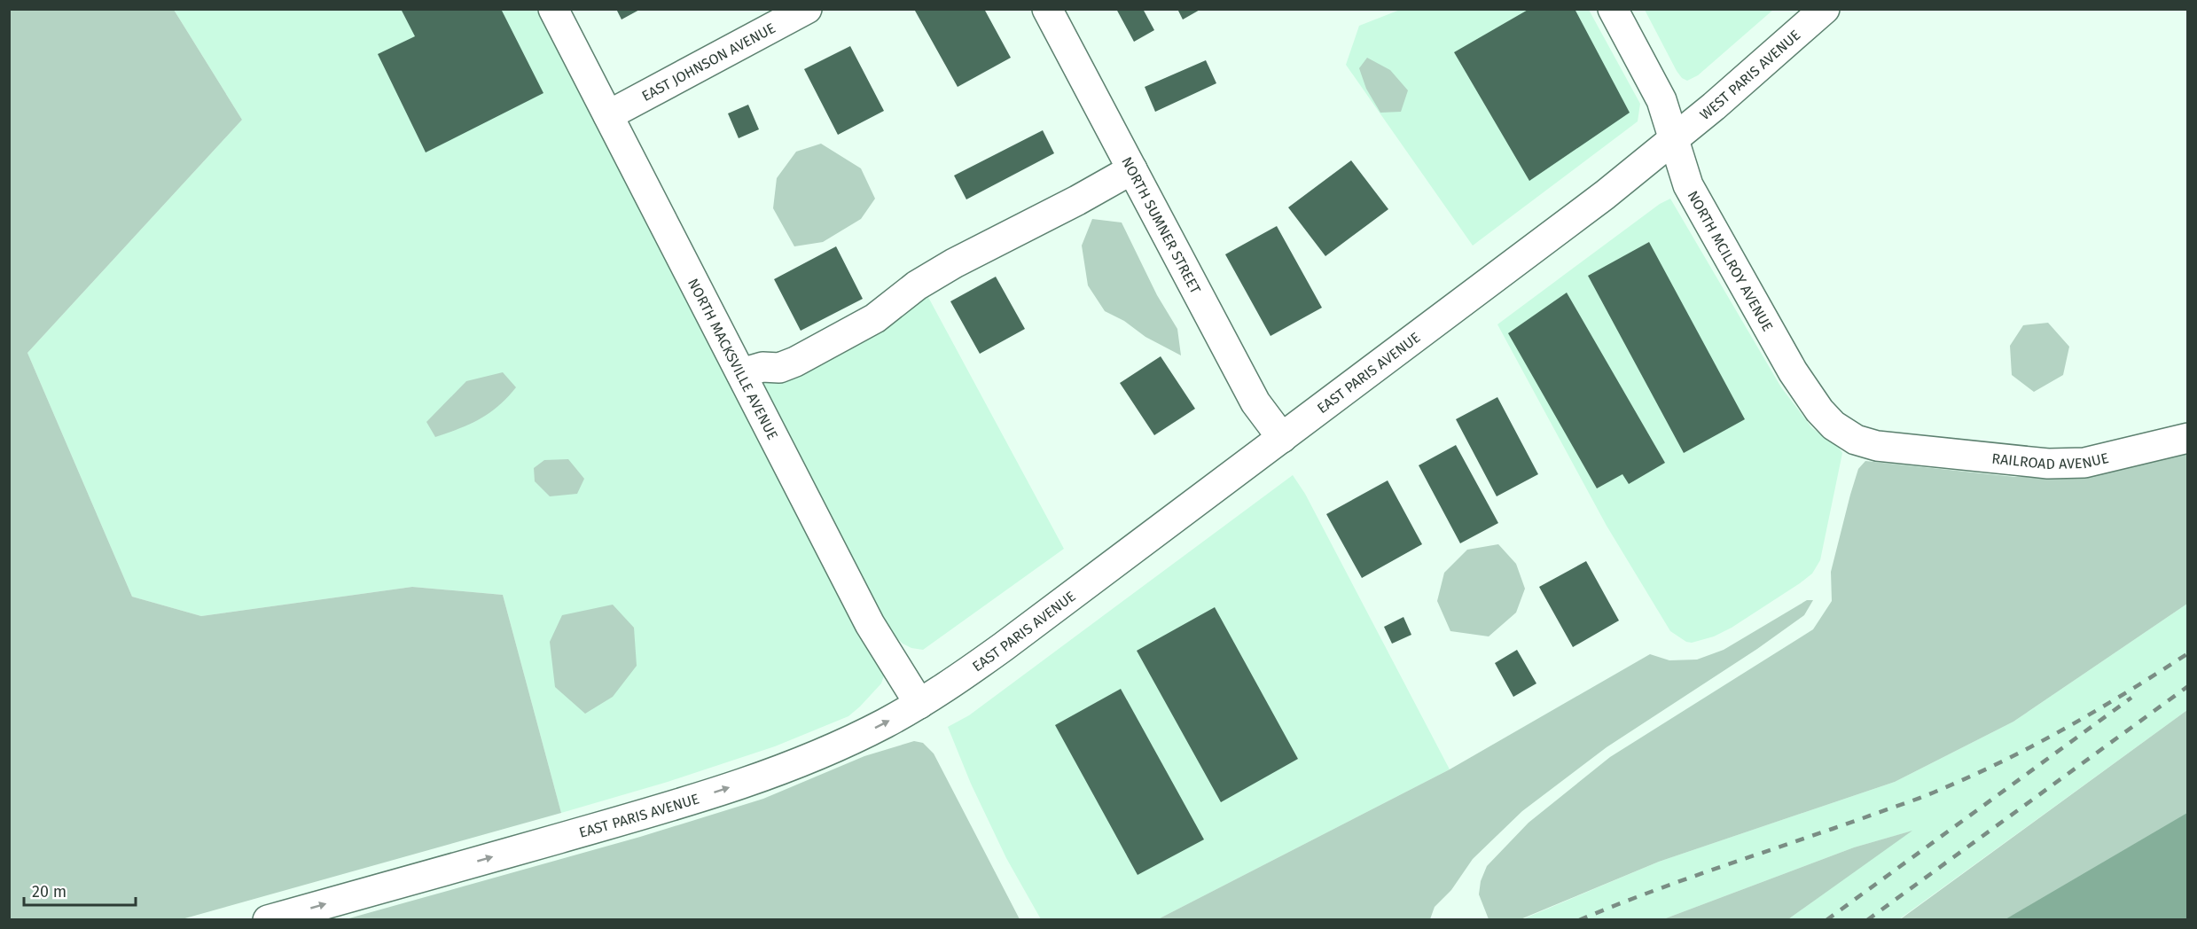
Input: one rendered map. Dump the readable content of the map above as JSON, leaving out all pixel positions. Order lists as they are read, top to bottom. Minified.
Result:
{"streets":{"street":["EAST JOHNSON AVENUE","WEST PARIS AVENUE","NORTH SUMNER STREET","NORTH MCILROY AVENUE","NORTH MACKSVILLE AVENUE","EAST PARIS AVENUE","RAILROAD AVENUE"]},"crossings":[["EAST JOHNSON AVENUE","NORTH MACKSVILLE AVENUE"],["WEST PARIS AVENUE","NORTH MCILROY AVENUE"],["WEST PARIS AVENUE","EAST PARIS AVENUE"],["NORTH SUMNER STREET","EAST PARIS AVENUE"],["NORTH MCILROY AVENUE","EAST PARIS AVENUE"],["NORTH MCILROY AVENUE","RAILROAD AVENUE"],["NORTH MACKSVILLE AVENUE","EAST PARIS AVENUE"]],"one_way":["EAST PARIS AVENUE"],"scale_bar":"20 m"}
